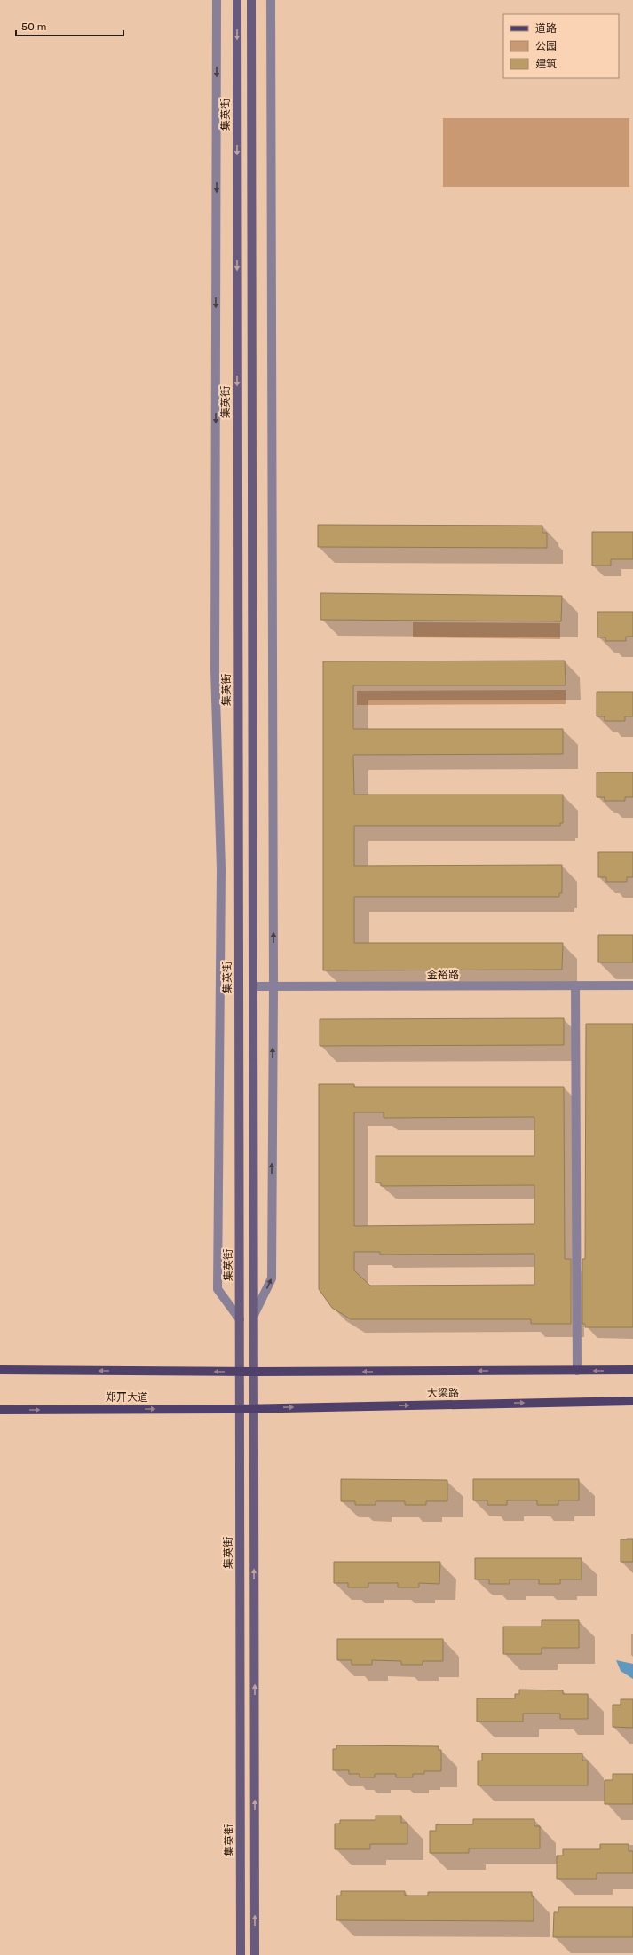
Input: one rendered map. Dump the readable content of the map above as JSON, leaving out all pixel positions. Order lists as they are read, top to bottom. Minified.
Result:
{"streets":{"main road":["集英街","大梁路","郑开大道"],"street":["金裕路"]},"crossings":[["集英街","郑开大道"],["大梁路","郑开大道"]],"legend":["道路","公园","建筑"],"scale_bar":"50 m"}
